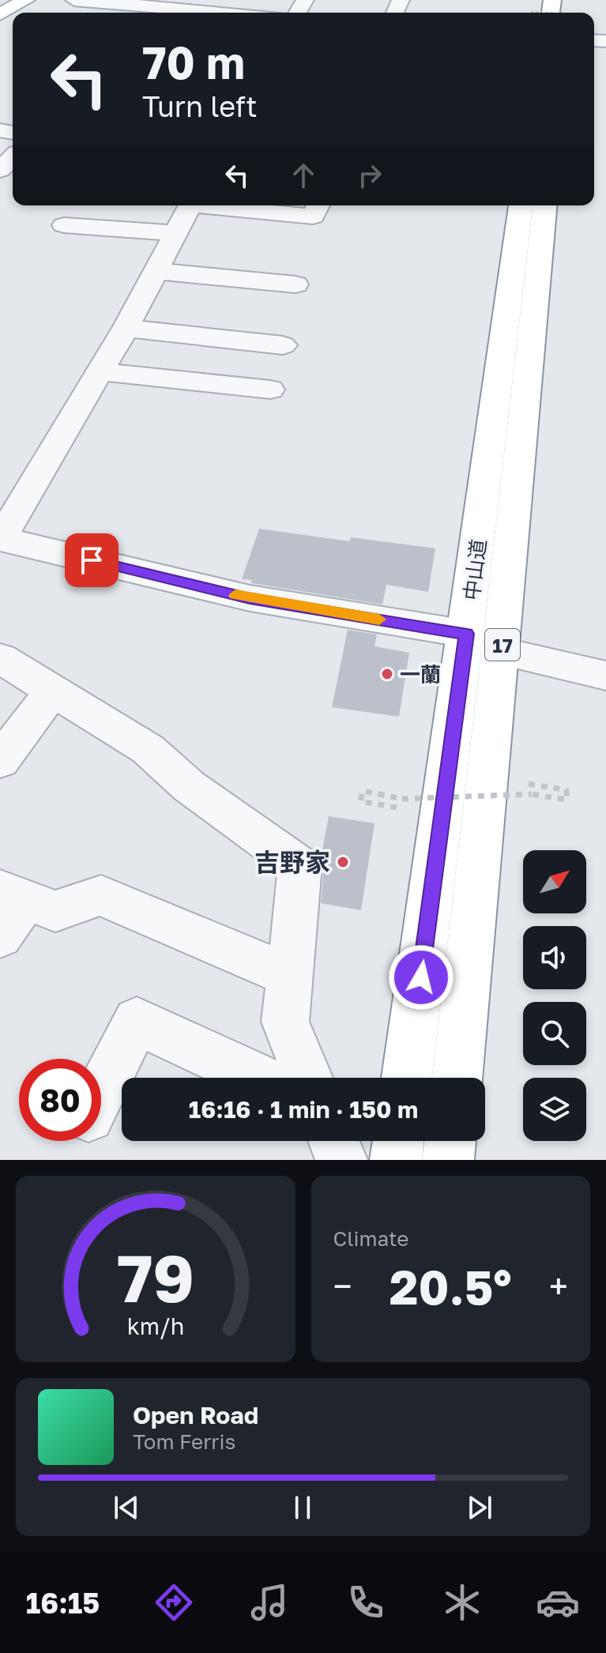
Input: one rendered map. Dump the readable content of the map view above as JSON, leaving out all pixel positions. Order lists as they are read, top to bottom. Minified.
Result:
{"streets":{"main road":["中山道","17"]},"places":["一蘭","吉野家"],"north":"top right","page":{"turn":["70 m","Turn left"],"limit":"80","trip":"16:16 · 1 min · 150 m","tile":"Climate","heat":["−","20.5°","+"],"song":["Open Road","Tom Ferris"],"tabs":"16:15","gauge":["79","km/h"]}}
